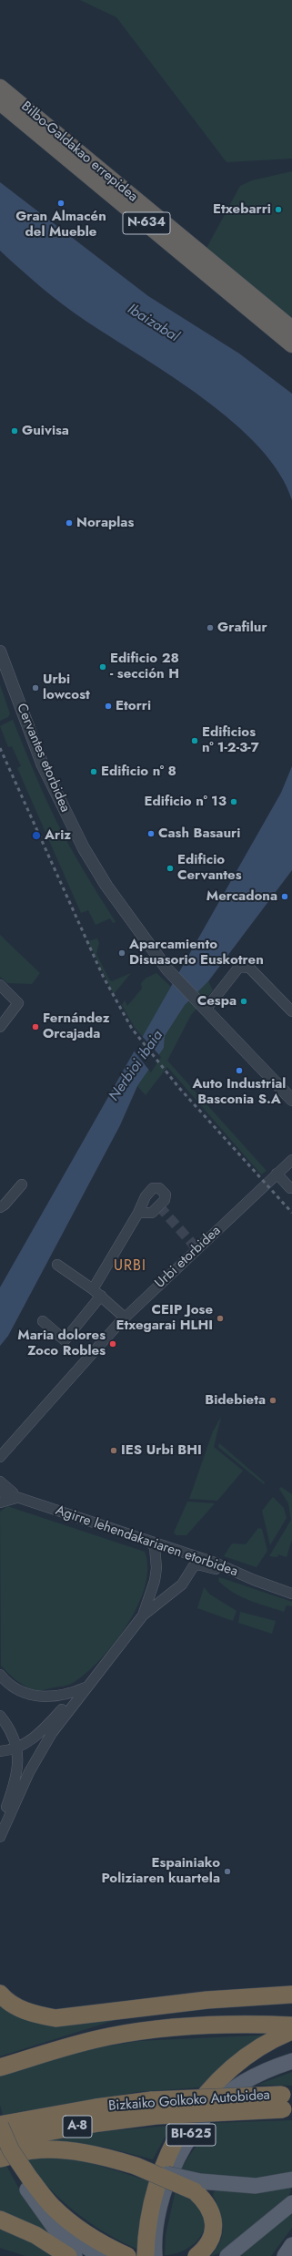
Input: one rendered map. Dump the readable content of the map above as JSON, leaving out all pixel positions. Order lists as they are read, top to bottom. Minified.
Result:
{"streets":{"highway":["Bilbo-Galdakao errepidea","N-634","Bizkaiko Golkoko Autobidea","A-8"],"main road":["BI-625"],"street":["Cervantes etorbidea","Urbi etorbidea","Agirre lehendakariaren etorbidea"]},"districts":["URBI"],"water":["Ibaizabal","Nerbioi ibaia"],"places":["Gran Almacén del Mueble","Etxebarri","Guivisa","Noraplas","Grafilur","Edificio 28 - sección H","Urbi lowcost","Etorri","Edificios nº 1-2-3-7","Edificio nº 8","Edificio nº 13","Cash Basauri","Ariz","Edificio Cervantes","Mercadona","Aparcamiento Disuasorio Euskotren","Cespa","Fernández Orcajada","Auto Industrial Basconia S.A","CEIP Jose Etxegarai HLHI","Maria dolores Zoco Robles","Bidebieta","IES Urbi BHI","Espainiako Poliziaren kuartela"]}
